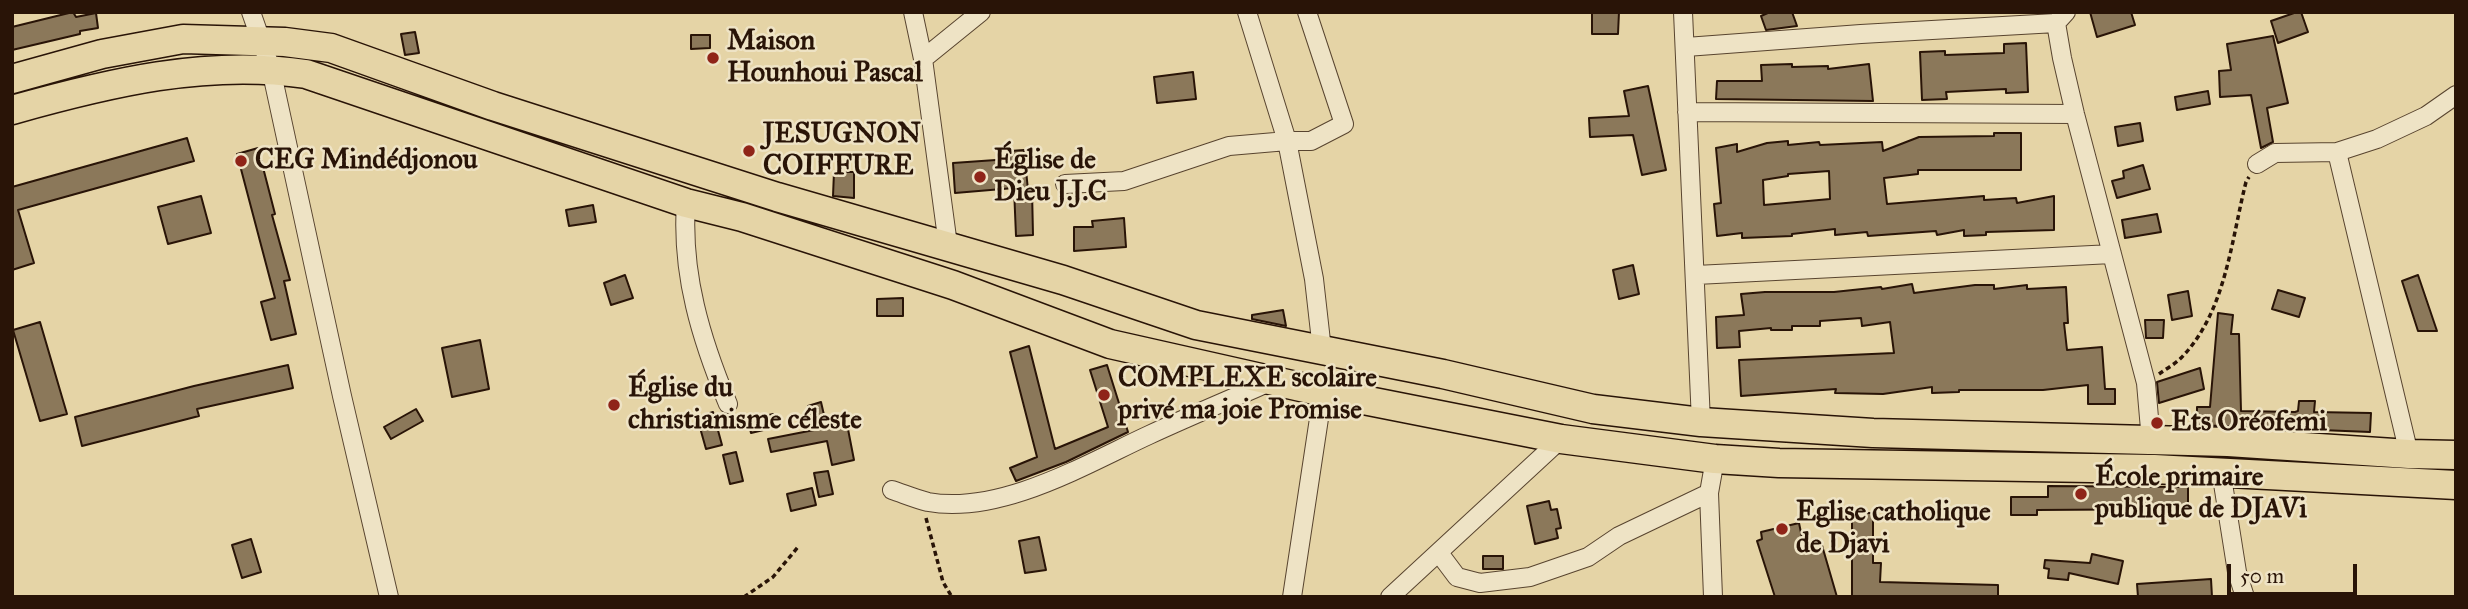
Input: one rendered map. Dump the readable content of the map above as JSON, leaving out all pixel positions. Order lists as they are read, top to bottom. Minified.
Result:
{"places":["Maison Hounhoui Pascal","JESUGNON COIFFURE","CEG Mindédjonou","Église de Dieu J.J.C","COMPLEXE scolaire privé ma joie Promise","Église du christianisme céleste","Ets Oréofemi","École primaire publique de DJAVi","Eglise catholique de Djavi"],"scale_bar":"50 m"}
